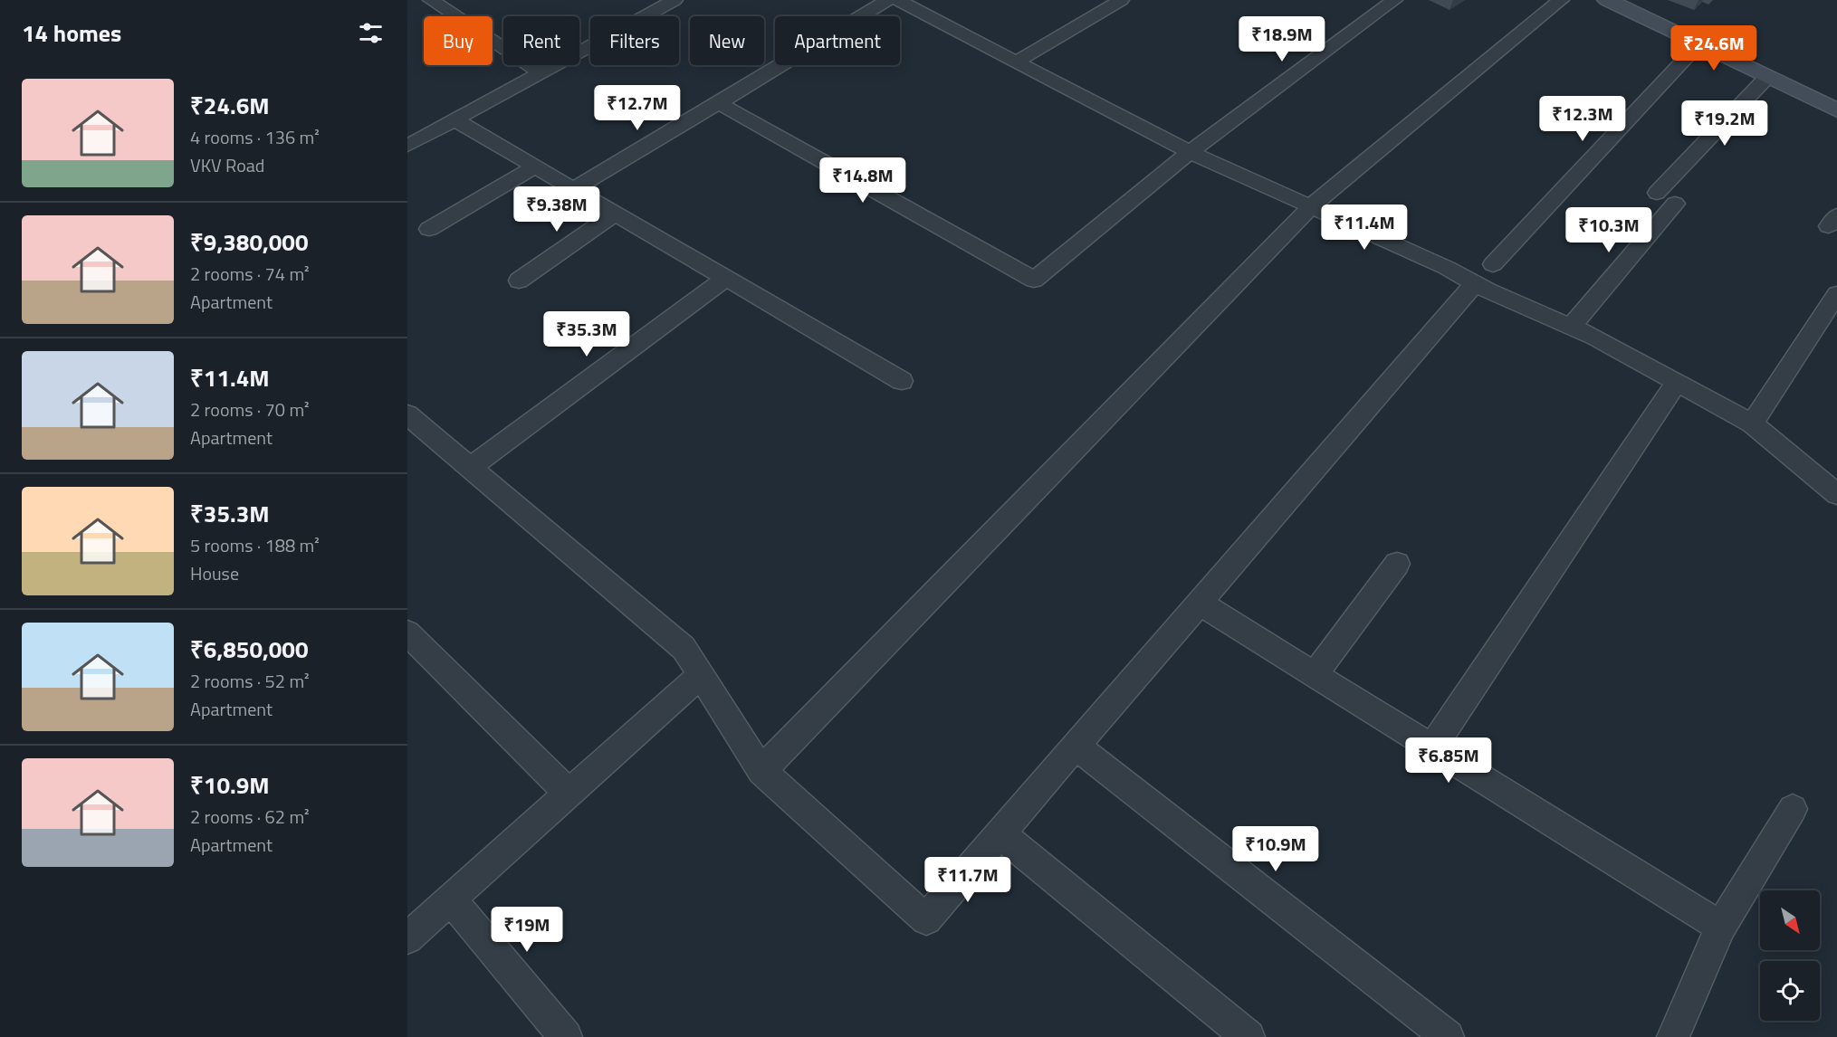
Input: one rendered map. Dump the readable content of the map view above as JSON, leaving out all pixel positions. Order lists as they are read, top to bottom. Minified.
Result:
{"north":"bottom right","page":{"heading":"14 homes","price":["₹18.9M","₹24.6M","₹12.7M","₹12.3M","₹19.2M","₹14.8M","₹9.38M","₹11.4M","₹10.3M","₹35.3M","₹6.85M","₹10.9M","₹11.7M","₹19M"],"chip":["Buy","Rent","Filters","New","Apartment"],"list":[{"name":"₹24.6M","note":"4 rooms · 136 m² · VKV Road"},{"name":"₹9,380,000","note":"2 rooms · 74 m² · Apartment"},{"name":"₹11.4M","note":"2 rooms · 70 m² · Apartment"},{"name":"₹35.3M","note":"5 rooms · 188 m² · House"},{"name":"₹6,850,000","note":"2 rooms · 52 m² · Apartment"},{"name":"₹10.9M","note":"2 rooms · 62 m² · Apartment"}]}}
